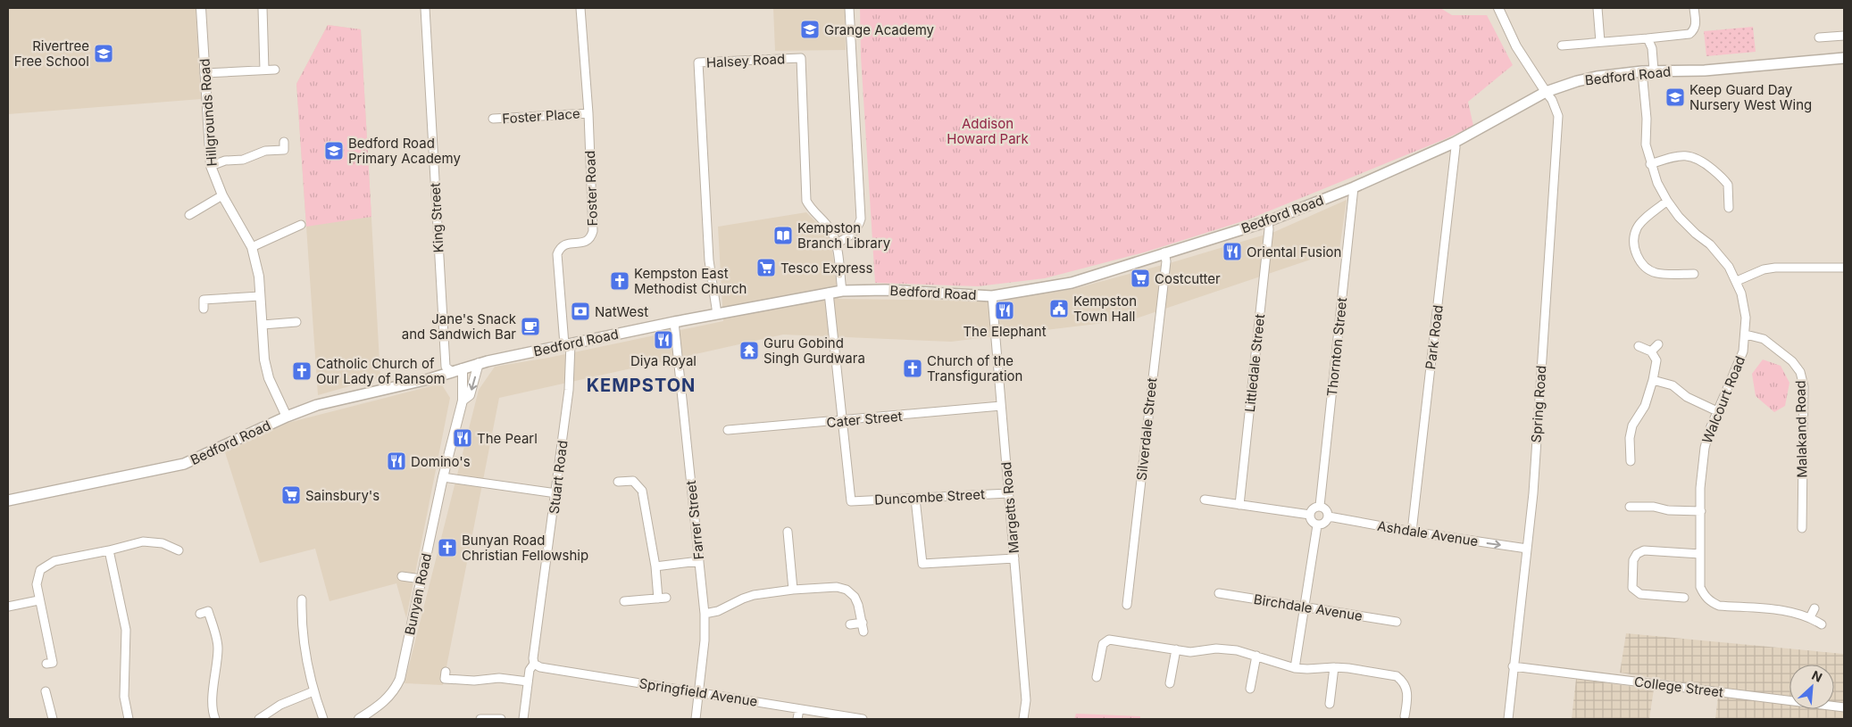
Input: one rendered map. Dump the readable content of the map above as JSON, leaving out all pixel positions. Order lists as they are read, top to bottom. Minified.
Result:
{"streets":{"main road":["Bedford Road"],"street":["Halsey Road","Hillgrounds Road","Foster Place","Foster Road","King Street","Park Road","Thornton Street","Littledale Street","Walcourt Road","Spring Road","Cater Street","Silverdale Street","Malakand Road","Stuart Road","Duncombe Street","Margetts Road","Farrer Street","Ashdale Avenue","Bunyan Road","Birchdale Avenue","College Street","Springfield Avenue"]},"crossings":[["Halsey Road","Bedford Road"],["Bedford Road","Hillgrounds Road"],["Bedford Road","Foster Road"],["Bedford Road","King Street"],["Bedford Road","Park Road"],["Bedford Road","Thornton Street"],["Bedford Road","Littledale Street"],["Bedford Road","Walcourt Road"],["Bedford Road","Spring Road"],["Bedford Road","Silverdale Street"],["Bedford Road","Stuart Road"],["Bedford Road","Margetts Road"],["Bedford Road","Farrer Street"],["Bedford Road","Bunyan Road"],["Foster Place","Foster Road"],["Foster Road","Stuart Road"],["Park Road","Ashdale Avenue"],["Thornton Street","Ashdale Avenue"],["Walcourt Road","Malakand Road"],["Spring Road","Ashdale Avenue"],["Spring Road","College Street"],["Cater Street","Duncombe Street"],["Cater Street","Margetts Road"],["Stuart Road","Springfield Avenue"],["Duncombe Street","Margetts Road"],["Farrer Street","Springfield Avenue"]],"one_way":["Ashdale Avenue"],"districts":["KEMPSTON"],"parks":["Addison Howard Park"],"places":{"school or university":["Grange Academy","Rivertree Free School","Keep Guard Day Nursery West Wing","Bedford Road Primary Academy"],"library":["Kempston Branch Library"],"restaurant":["Oriental Fusion","The Elephant","Diya Royal","The Pearl","Domino's"],"supermarket":["Tesco Express","Costcutter","Sainsbury's"],"church":["Kempston East Methodist Church","Church of the Transfiguration","Catholic Church of Our Lady of Ransom","Bunyan Road Christian Fellowship"],"public building":["Kempston Town Hall"],"bank":["NatWest"],"cafe":["Jane's Snack and Sandwich Bar"],"temple":["Guru Gobind Singh Gurdwara"]},"north":"top right"}
